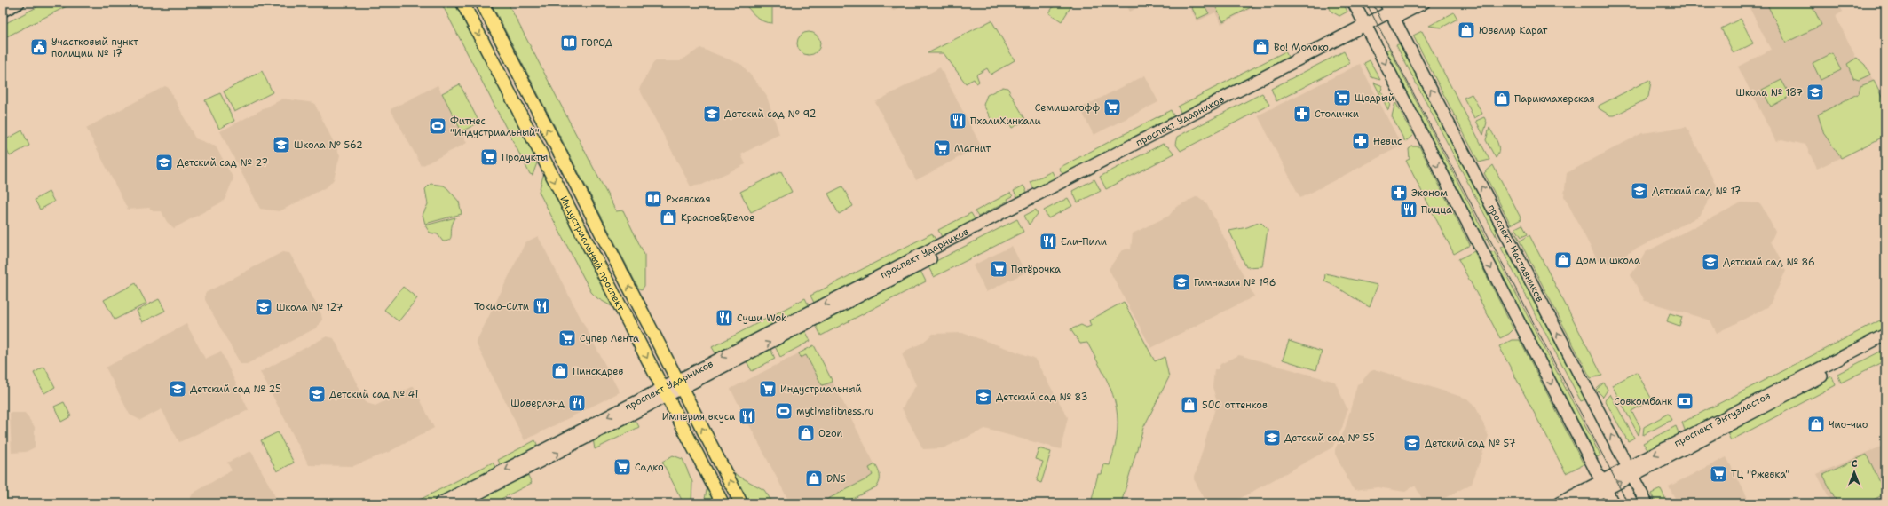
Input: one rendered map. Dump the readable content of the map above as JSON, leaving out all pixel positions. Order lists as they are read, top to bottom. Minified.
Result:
{"streets":{"main road":["Индустриальный проспект"],"street":["проспект Ударников","проспект Наставников","проспект Энтузиастов"]},"crossings":[["проспект Ударников","Индустриальный проспект"],["проспект Ударников","проспект Наставников"],["проспект Наставников","проспект Энтузиастов"]],"places":{"shop":["Ювелир Карат","Во! Молоко","Парикмахерская","Красное&Белое","Дом и школа","Пинскдрев","500 оттенков","Чио-чио","Ozon","DNS"],"library":["ГОРОД","Ржевская"],"public building":["Участковый пункт полиции № 17"],"school or university":["Школа № 187","Детский сад № 92","Школа № 562","Детский сад № 27","Детский сад № 17","Детский сад № 86","Гимназия № 196","Школа № 127","Детский сад № 25","Детский сад № 41","Детский сад № 83","Детский сад № 55","Детский сад № 57"],"supermarket":["Щедрый","Семишагофф","Магнит","Продукты","Пятёрочка","Супер Лента","Индустриальный","Садко","ТЦ \"Ржевка\""],"pharmacy":["Столички","Невис","Эконом"],"restaurant":["ПхалиХинкали","Пицца","Ели-Пили","Токио-Сити","Суши Wok","Шаверлэнд","Империя вкуса"],"sports":["Фитнес \"Индустриальный\"","mytimefitness.ru"],"bank":["Совкомбанк"]},"north":"top"}
